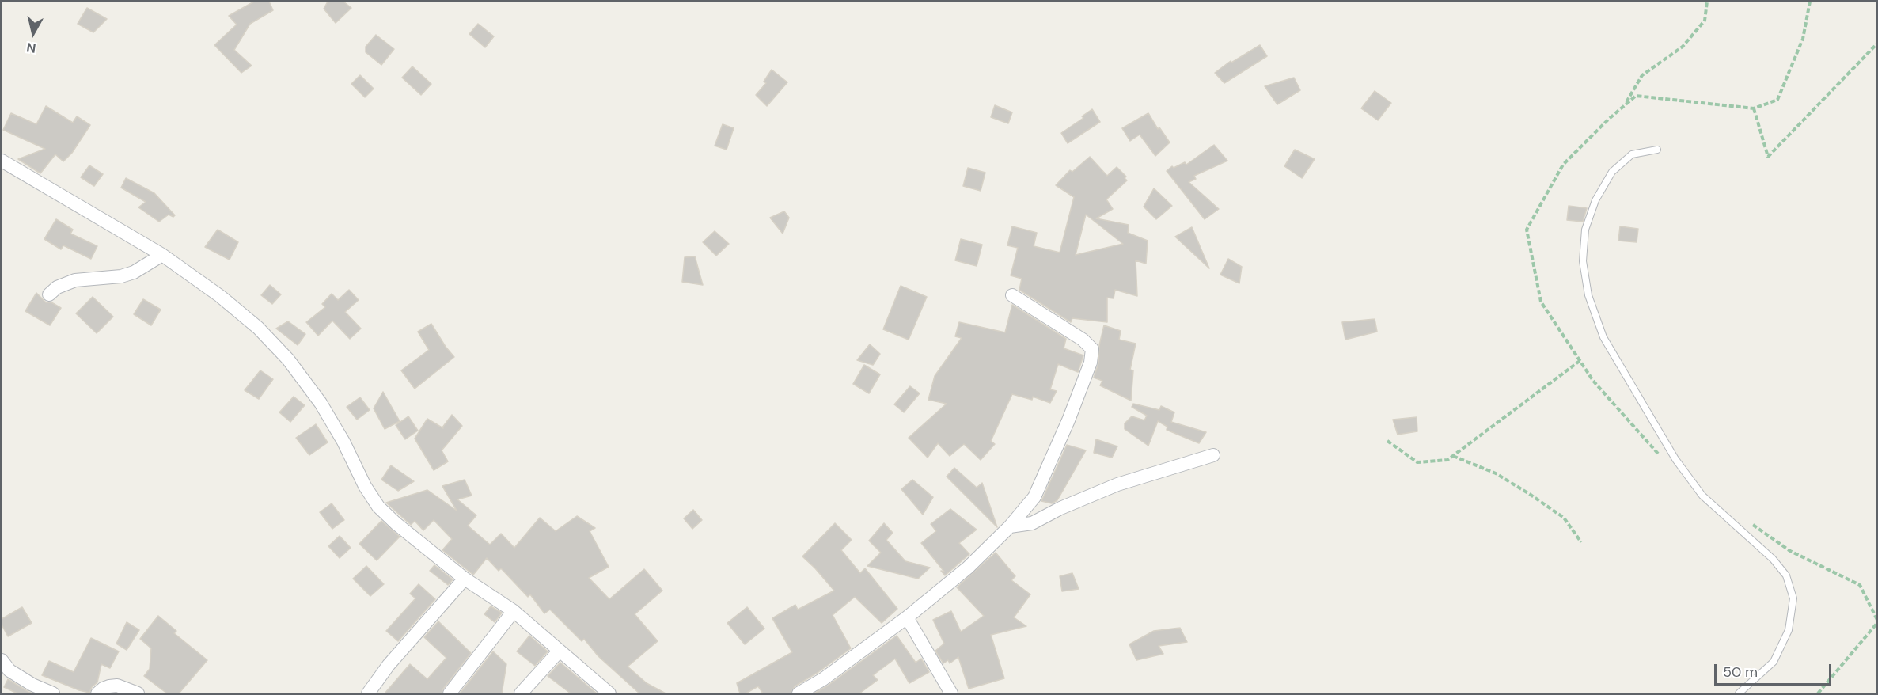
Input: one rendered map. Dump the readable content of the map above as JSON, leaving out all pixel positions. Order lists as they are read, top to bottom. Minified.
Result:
{"scale_bar":"50 m","north":"bottom"}
